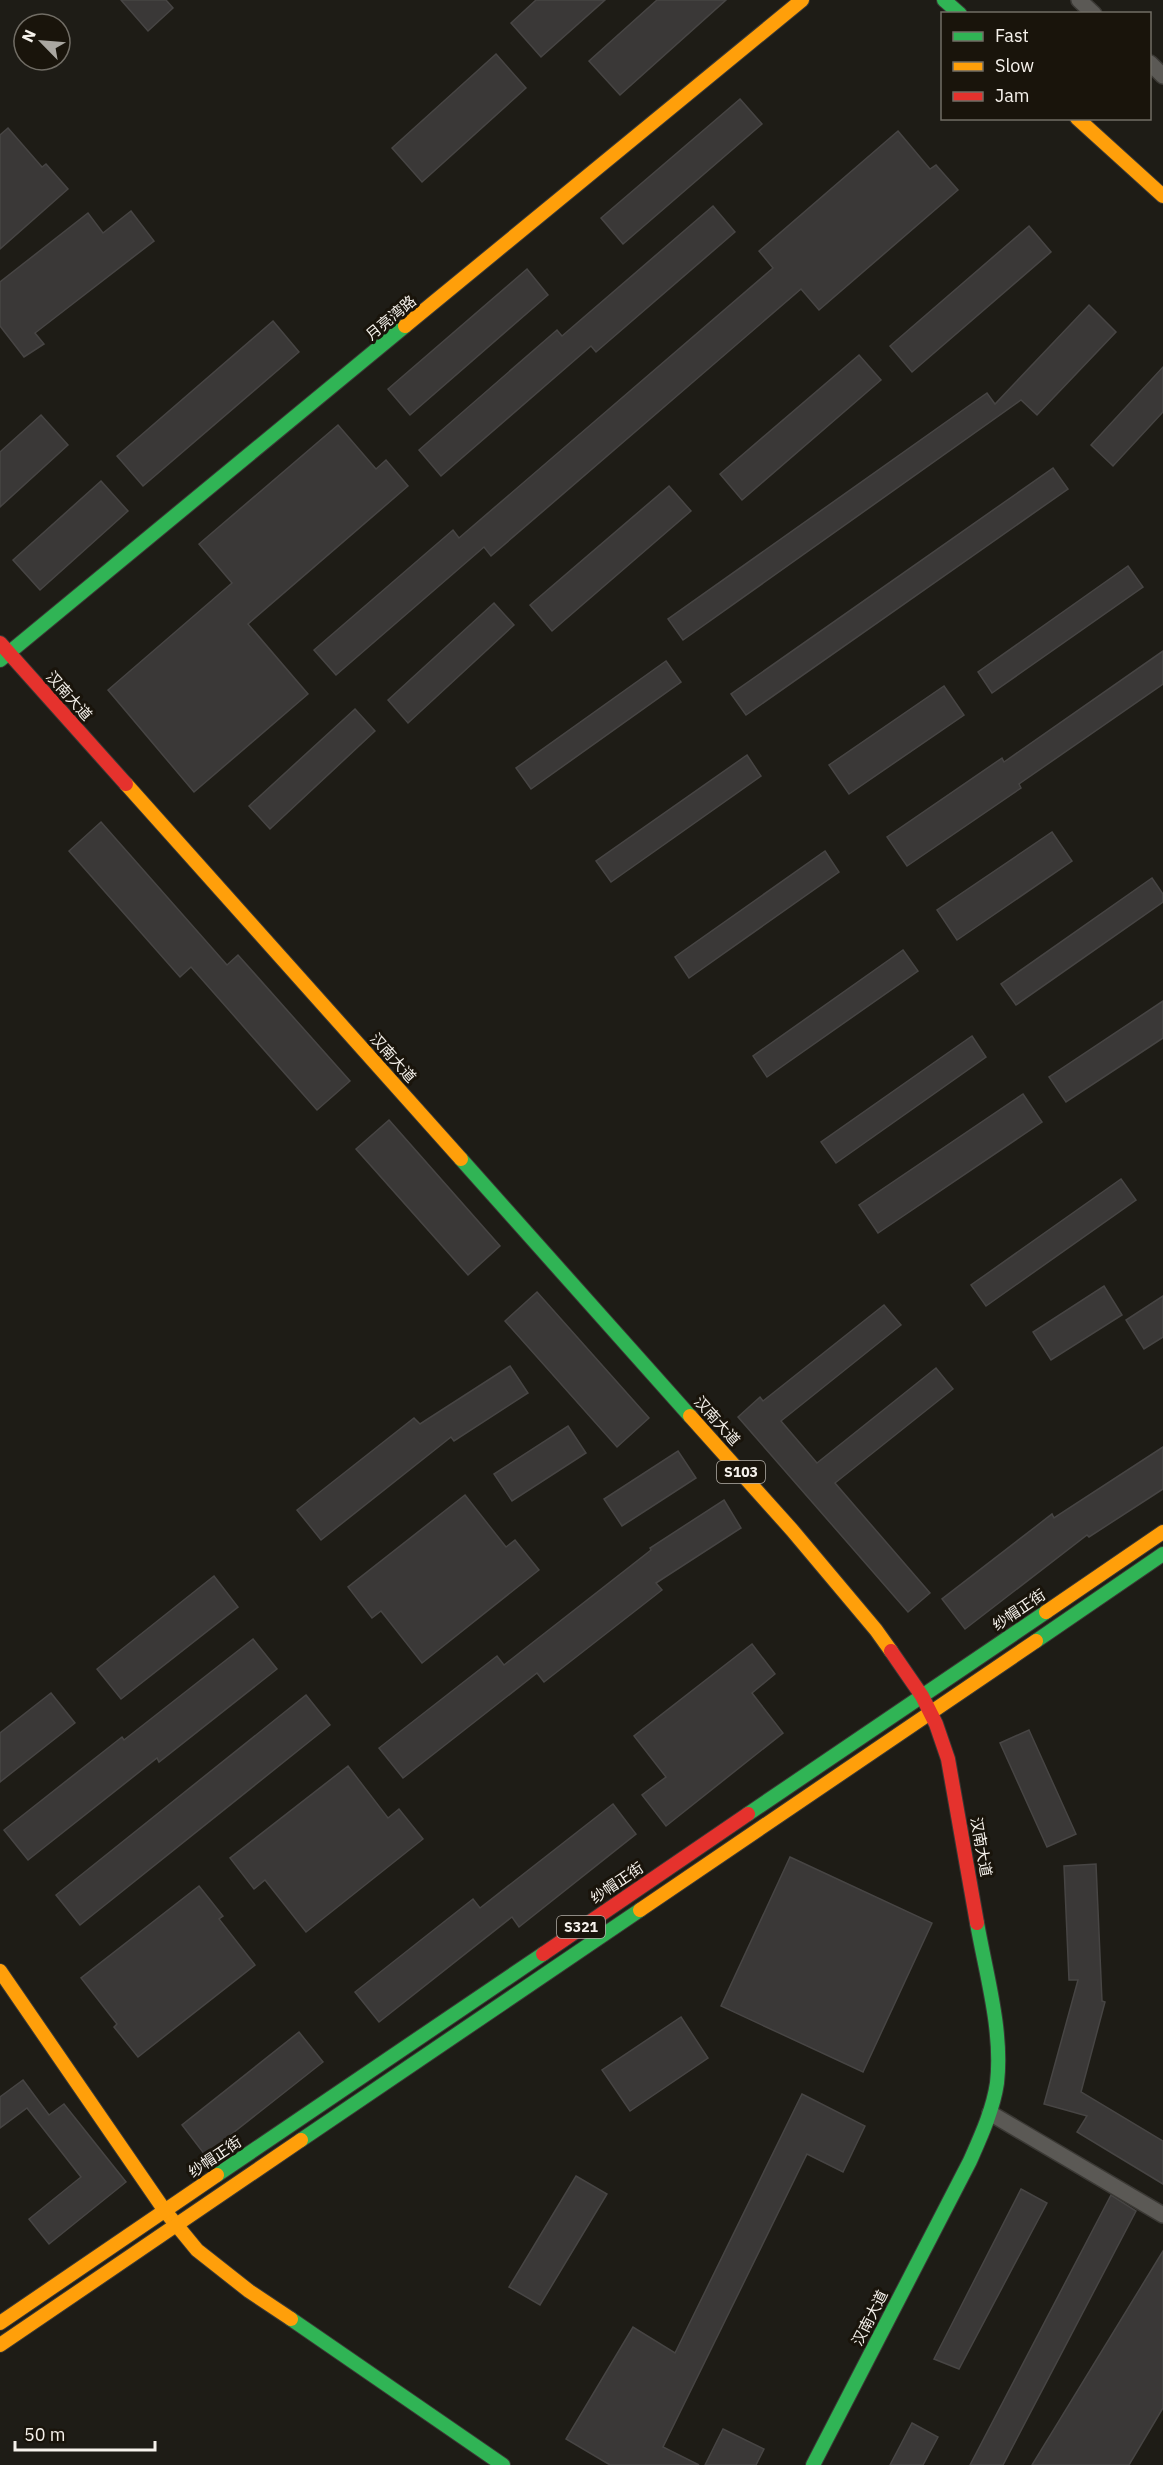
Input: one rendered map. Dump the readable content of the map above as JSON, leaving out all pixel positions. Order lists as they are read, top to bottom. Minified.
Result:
{"streets":{"main road":["月亮湾路","汉南大道","S103","纱帽正街","S321"]},"crossings":[["月亮湾路","汉南大道"],["汉南大道","纱帽正街"],["汉南大道","S321"]],"legend":["Fast","Slow","Jam"],"scale_bar":"50 m","north":"top left"}
